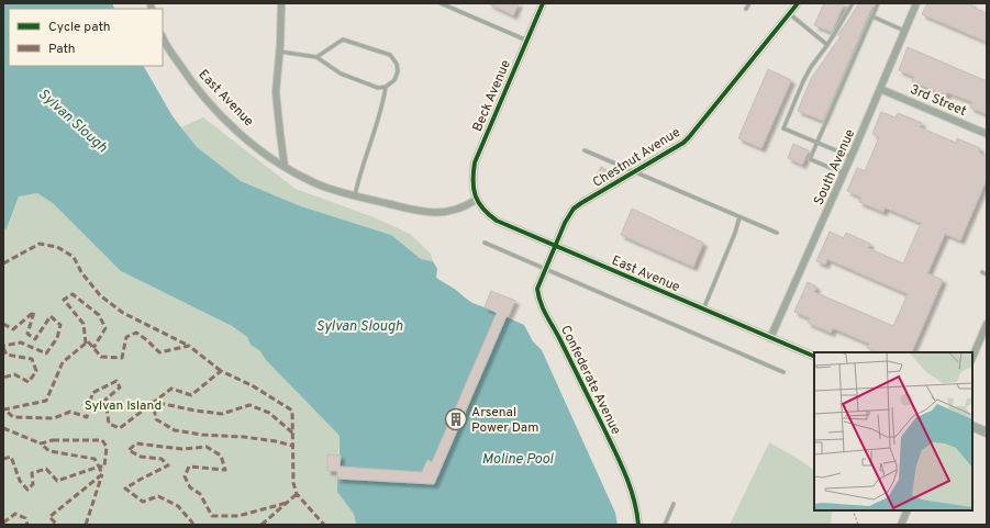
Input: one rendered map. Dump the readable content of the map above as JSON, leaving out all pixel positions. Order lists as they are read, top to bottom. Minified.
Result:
{"streets":{"street":["Beck Avenue","East Avenue","3rd Street","Chestnut Avenue","South Avenue","Confederate Avenue"]},"crossings":[["Beck Avenue","East Avenue"],["East Avenue","Chestnut Avenue"],["East Avenue","South Avenue"],["East Avenue","Confederate Avenue"],["3rd Street","South Avenue"],["Chestnut Avenue","Confederate Avenue"]],"water":["Sylvan Slough","Moline Pool"],"parks":["Sylvan Island"],"places":{"building":["Arsenal Power Dam"]},"legend":["Cycle path","Path"]}
